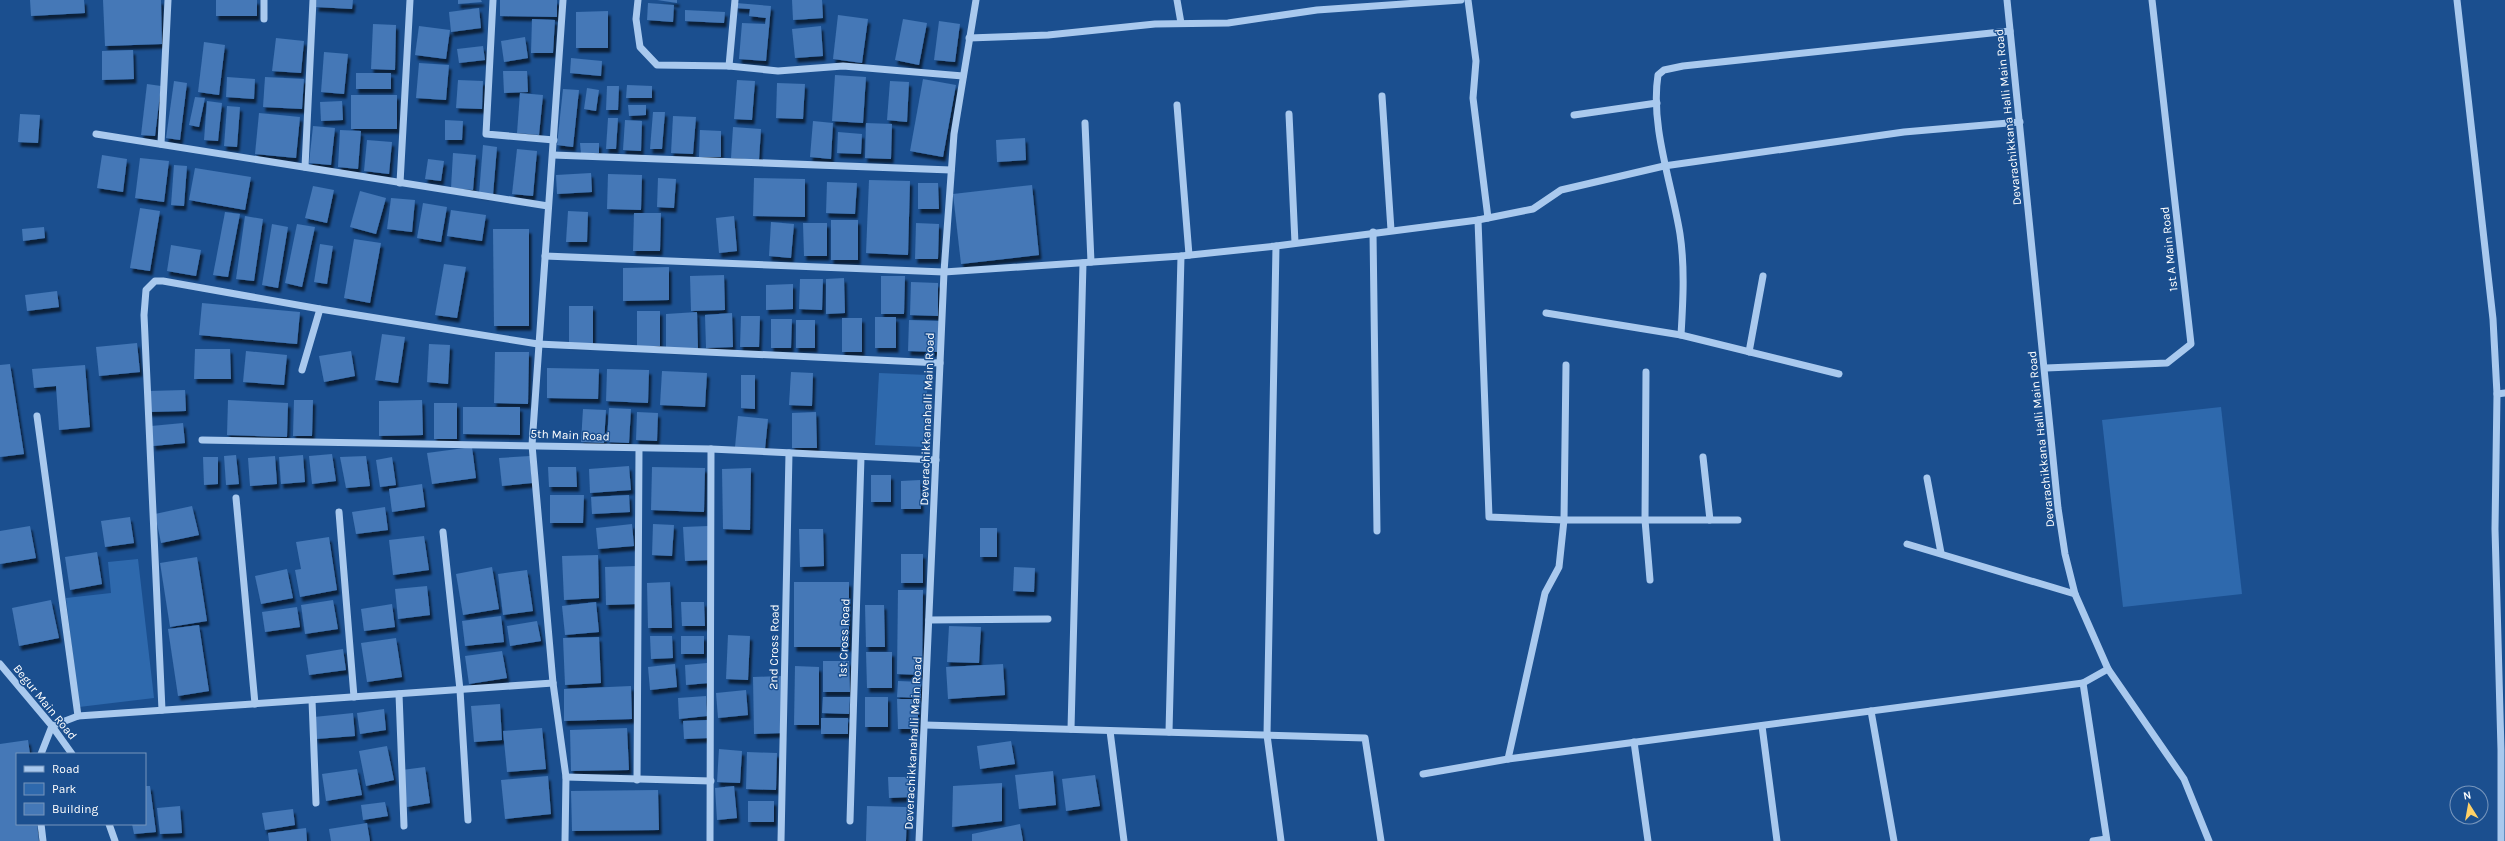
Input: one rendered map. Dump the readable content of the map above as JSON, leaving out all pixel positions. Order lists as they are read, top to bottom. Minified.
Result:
{"streets":{"street":["Devarachikkana Halli Main Road","1st A Main Road","Deverachikkanahalli Main Road","5th Main Road","1st Cross Road","2nd Cross Road","Begur Main Road"]},"crossings":[["Devarachikkana Halli Main Road","1st A Main Road"],["Deverachikkanahalli Main Road","5th Main Road"],["5th Main Road","1st Cross Road"],["5th Main Road","2nd Cross Road"]],"legend":["Road","Park","Building"],"north":"top"}
